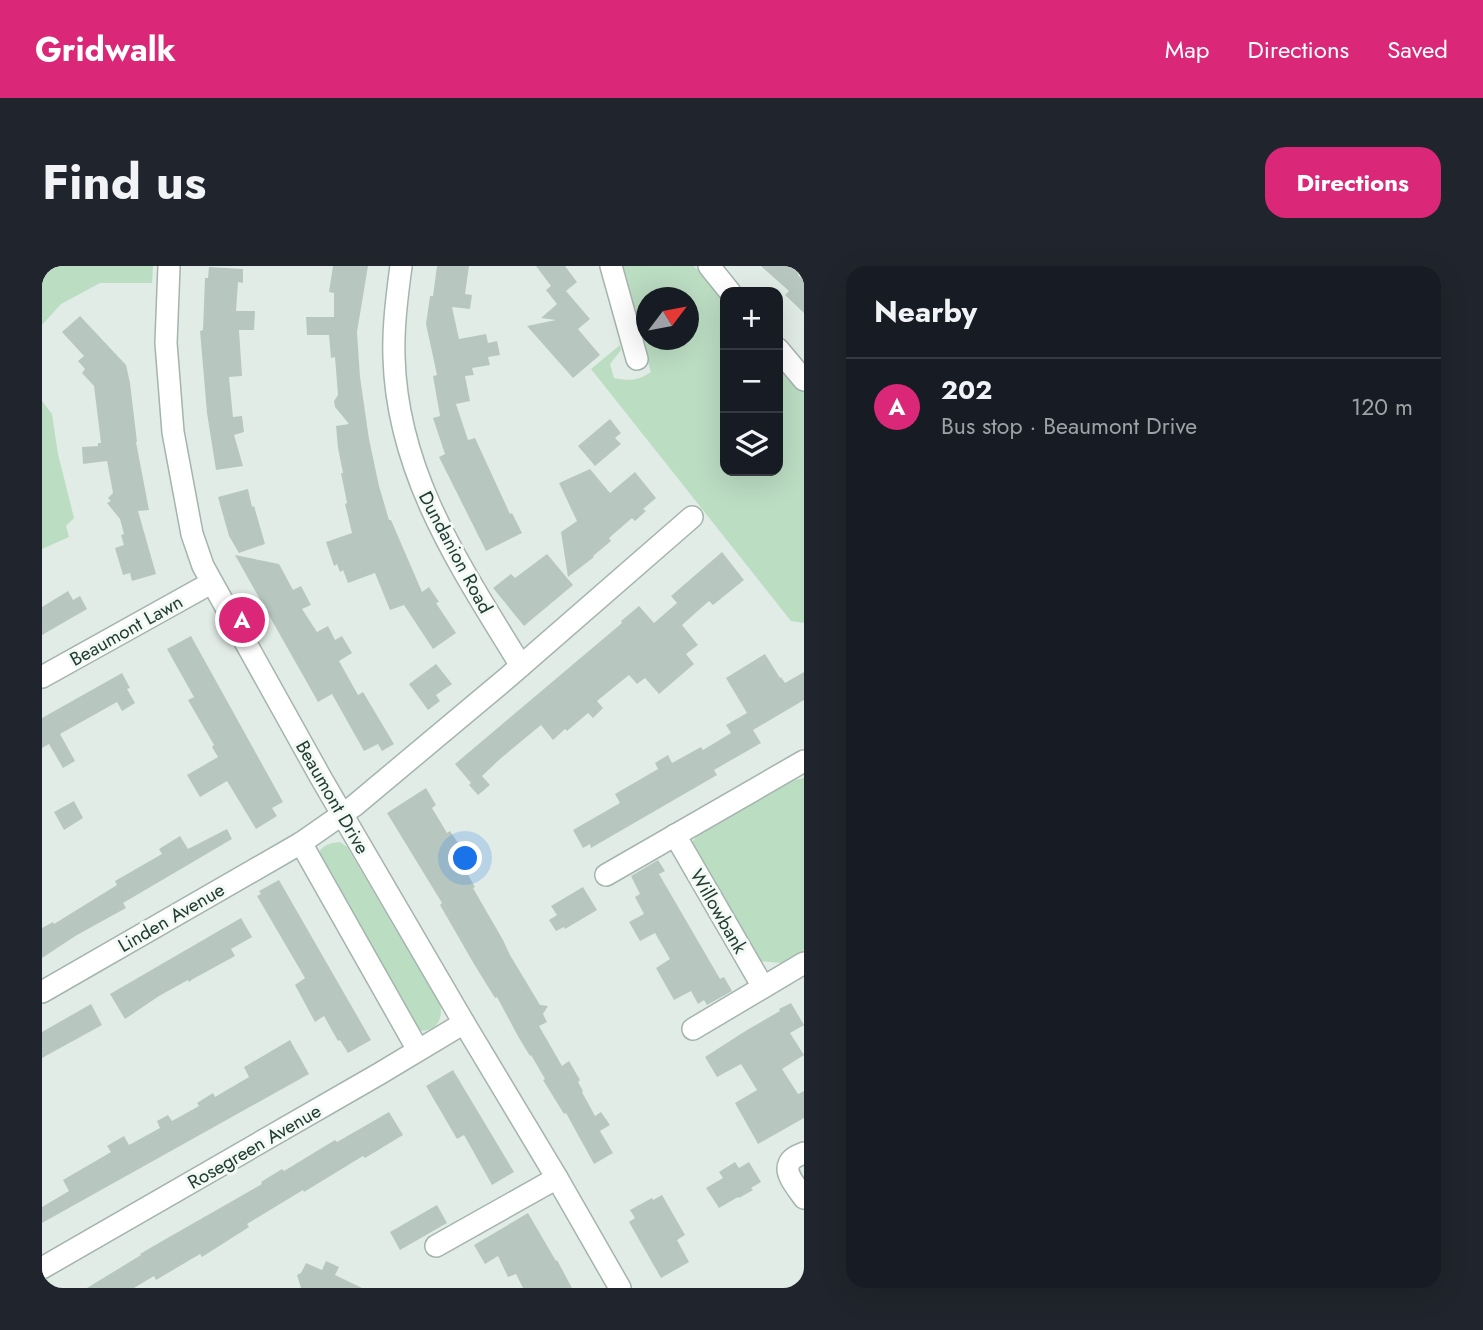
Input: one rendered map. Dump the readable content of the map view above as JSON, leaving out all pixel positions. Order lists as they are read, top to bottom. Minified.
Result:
{"streets":{"street":["Dundanion Road","Beaumont Lawn","Beaumont Drive","Willowbank","Linden Avenue","Rosegreen Avenue"]},"crossings":[["Dundanion Road","Linden Avenue"],["Beaumont Lawn","Beaumont Drive"],["Beaumont Drive","Linden Avenue"],["Beaumont Drive","Rosegreen Avenue"]],"north":"top right","page":{"header":"Gridwalk","nav":["Map","Directions","Saved"],"title":"Find us","buttons":"Directions","heading":"Nearby","map_buttons":["+","−"],"list":[{"mark":"A","name":"202","note":"Bus stop · Beaumont Drive","value":"120 m"}],"pins":"A"}}
